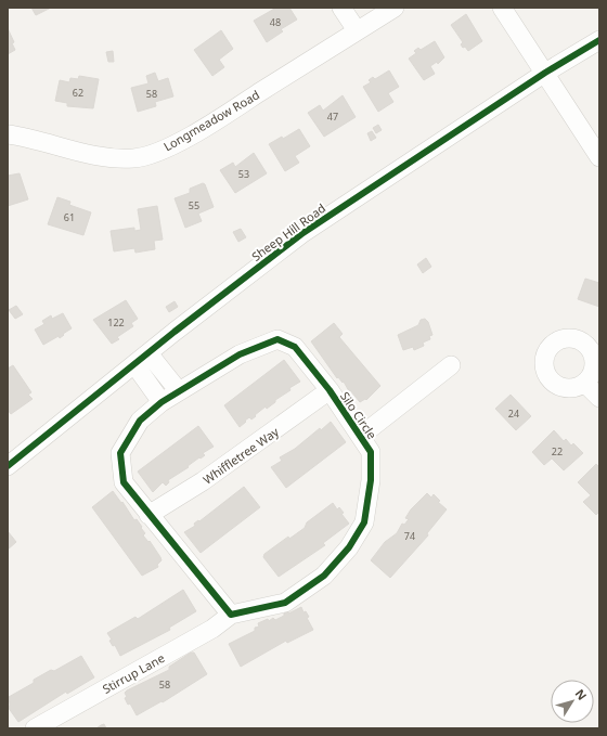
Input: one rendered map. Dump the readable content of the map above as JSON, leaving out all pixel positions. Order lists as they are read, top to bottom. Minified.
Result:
{"streets":{"street":["Longmeadow Road","Sheep Hill Road","Silo Circle","Whiffletree Way","Stirrup Lane"]},"crossings":[["Silo Circle","Whiffletree Way"],["Silo Circle","Stirrup Lane"]],"house_numbers":["48","62","58","47","53","55","61","122","24","22","74","58"],"north":"top right"}
